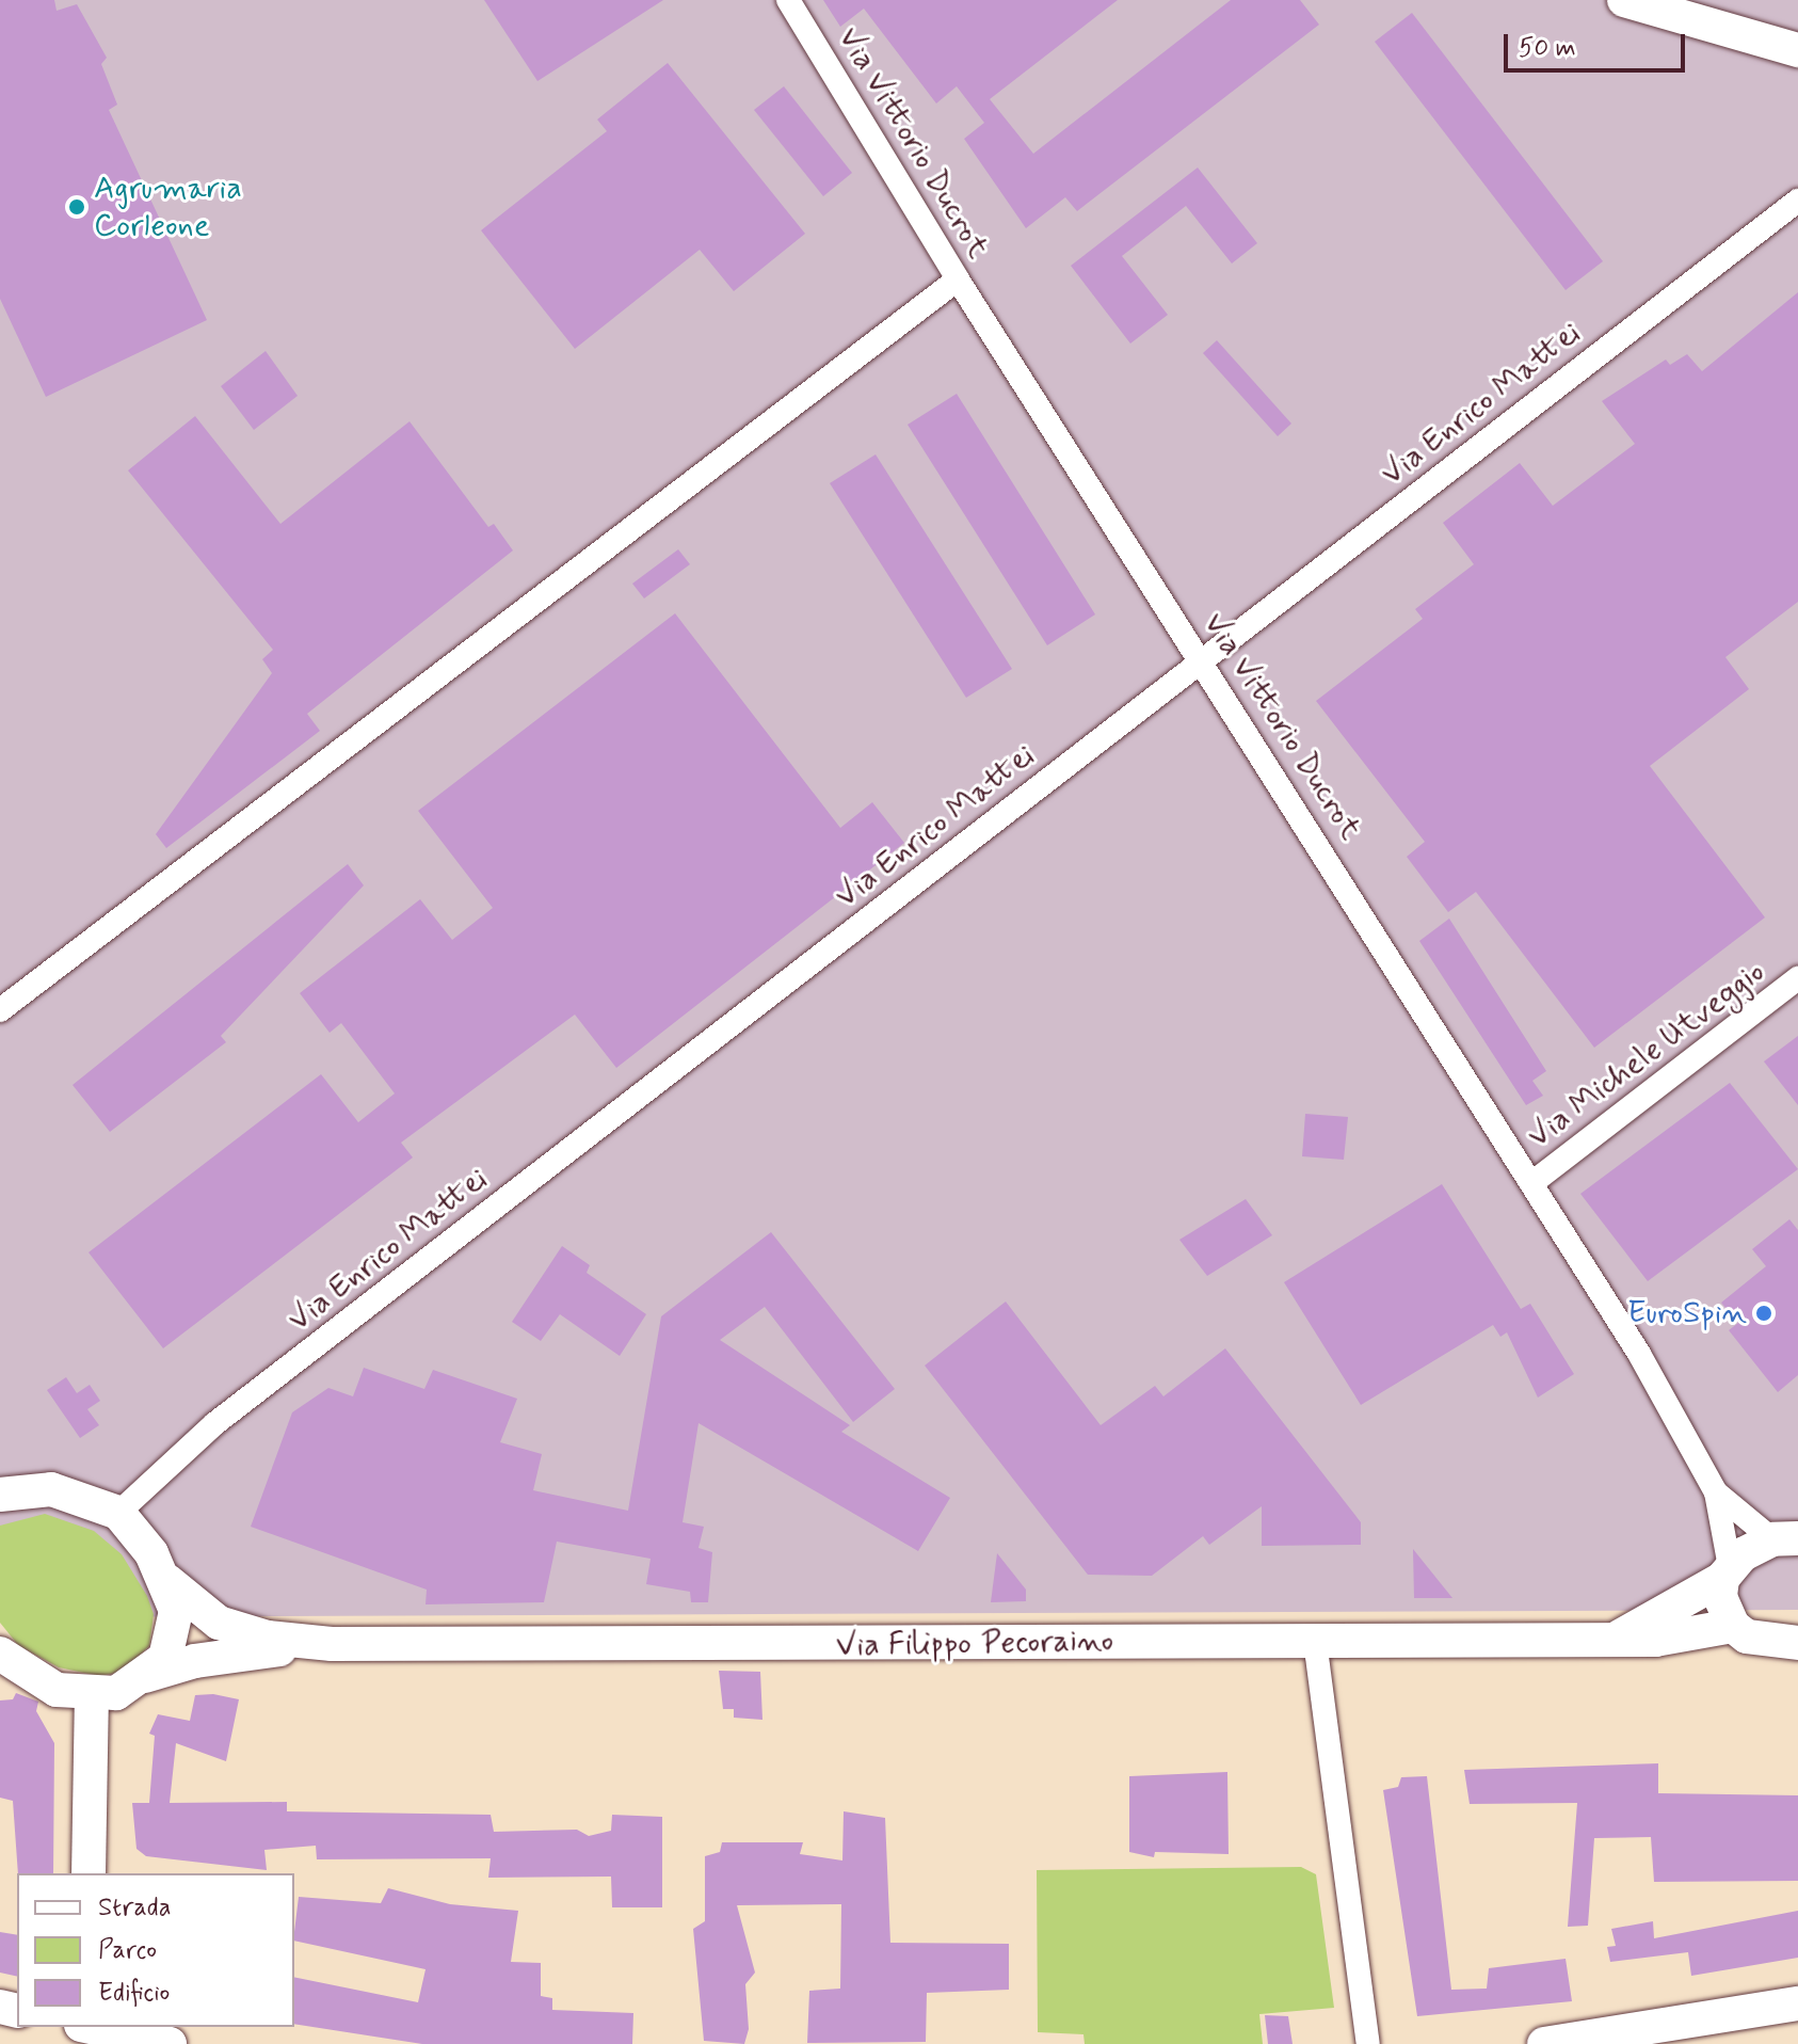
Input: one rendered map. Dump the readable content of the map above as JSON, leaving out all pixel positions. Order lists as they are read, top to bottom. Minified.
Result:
{"streets":{"street":["Via Vittorio Ducrot","Via Enrico Mattei","Via Michele Utveggio","Via Filippo Pecoraino"]},"crossings":[["Via Vittorio Ducrot","Via Enrico Mattei"],["Via Vittorio Ducrot","Via Michele Utveggio"]],"places":["Agrumaria Corleone","EuroSpin"],"legend":["Strada","Parco","Edificio"],"scale_bar":"50 m"}
